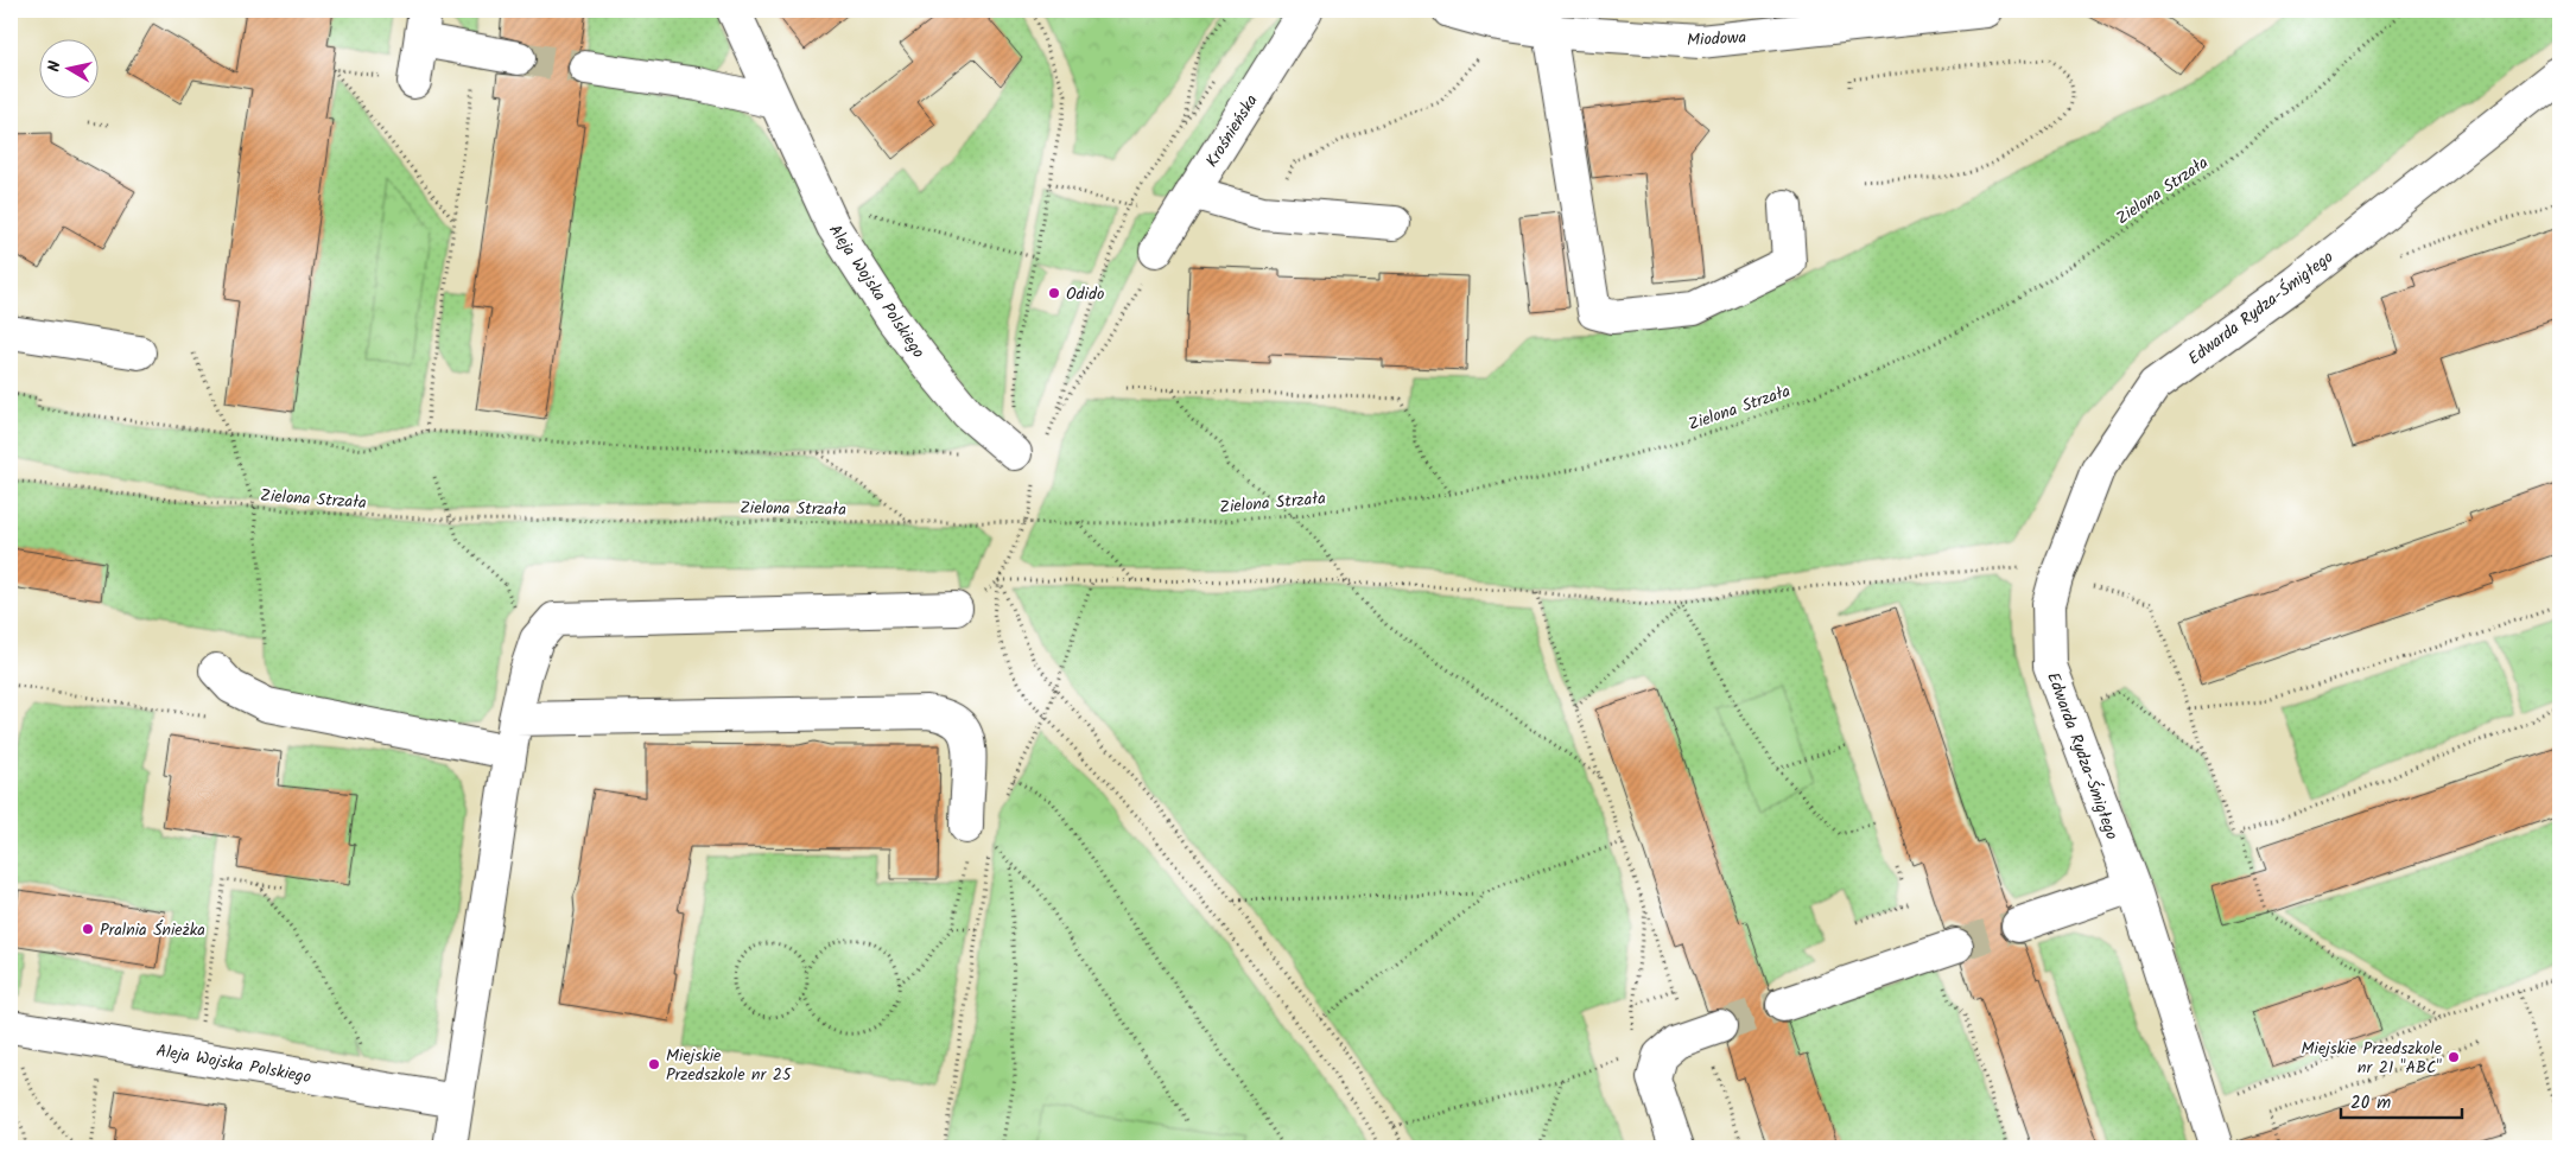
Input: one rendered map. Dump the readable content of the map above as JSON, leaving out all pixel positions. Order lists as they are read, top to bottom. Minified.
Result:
{"streets":{"street":["Miodowa","Krośnieńska","Aleja Wojska Polskiego","Edwarda Rydza-Śmigłego"],"path":["Zielona Strzała"]},"places":["Odido","Pralnia Śnieżka","Miejskie Przedszkole nr 21 \"ABC\"","Miejskie Przedszkole nr 25"],"scale_bar":"20 m","north":"left"}
